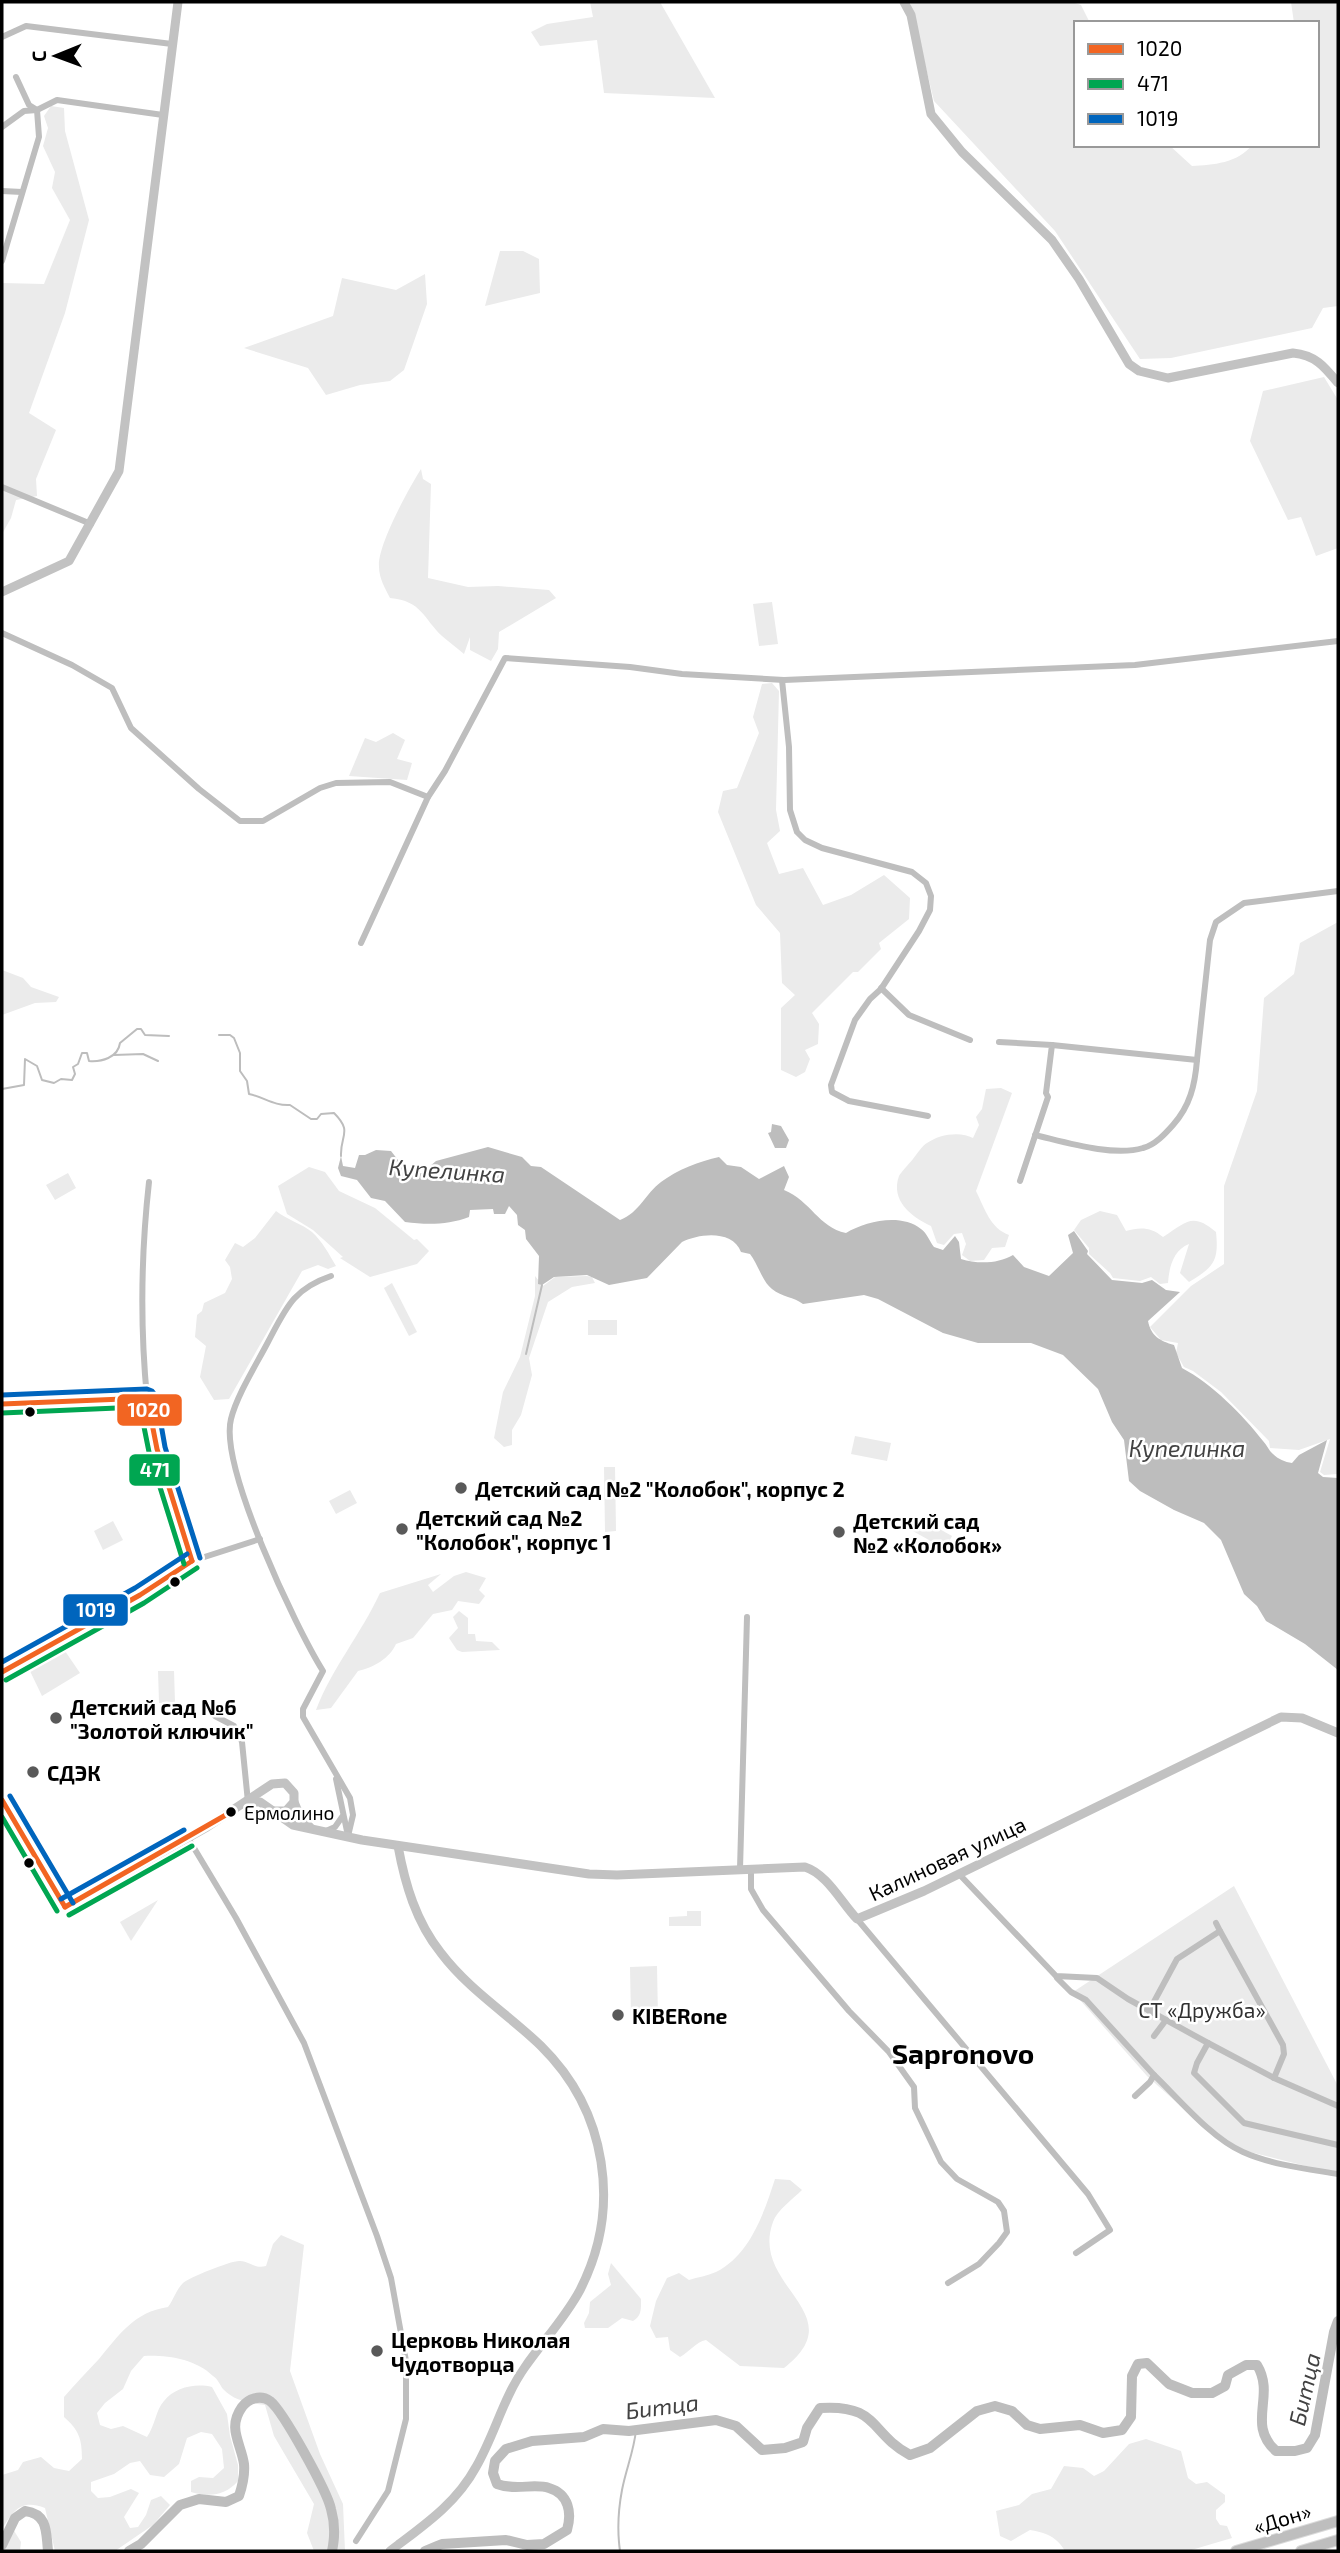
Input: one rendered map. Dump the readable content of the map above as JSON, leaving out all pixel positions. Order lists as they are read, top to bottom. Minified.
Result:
{"streets":{"highway":["«Дон»"],"street":["Калиновая улица"]},"districts":["Sapronovo"],"water":["Купелинка","Битца"],"parks":["СТ «Дружба»"],"places":["Детский сад №2 \"Колобок\", корпус 2","Детский сад №2 \"Колобок\", корпус 1","Детский сад №2 «Колобок»","Детский сад №6 \"Золотой ключик\"","СДЭК","Ермолино","KIBERone","Церковь Николая Чудотворца"],"lines":["transit line 1019","transit line 1020","transit line 471"],"legend":["1020","471","1019"],"north":"left"}
